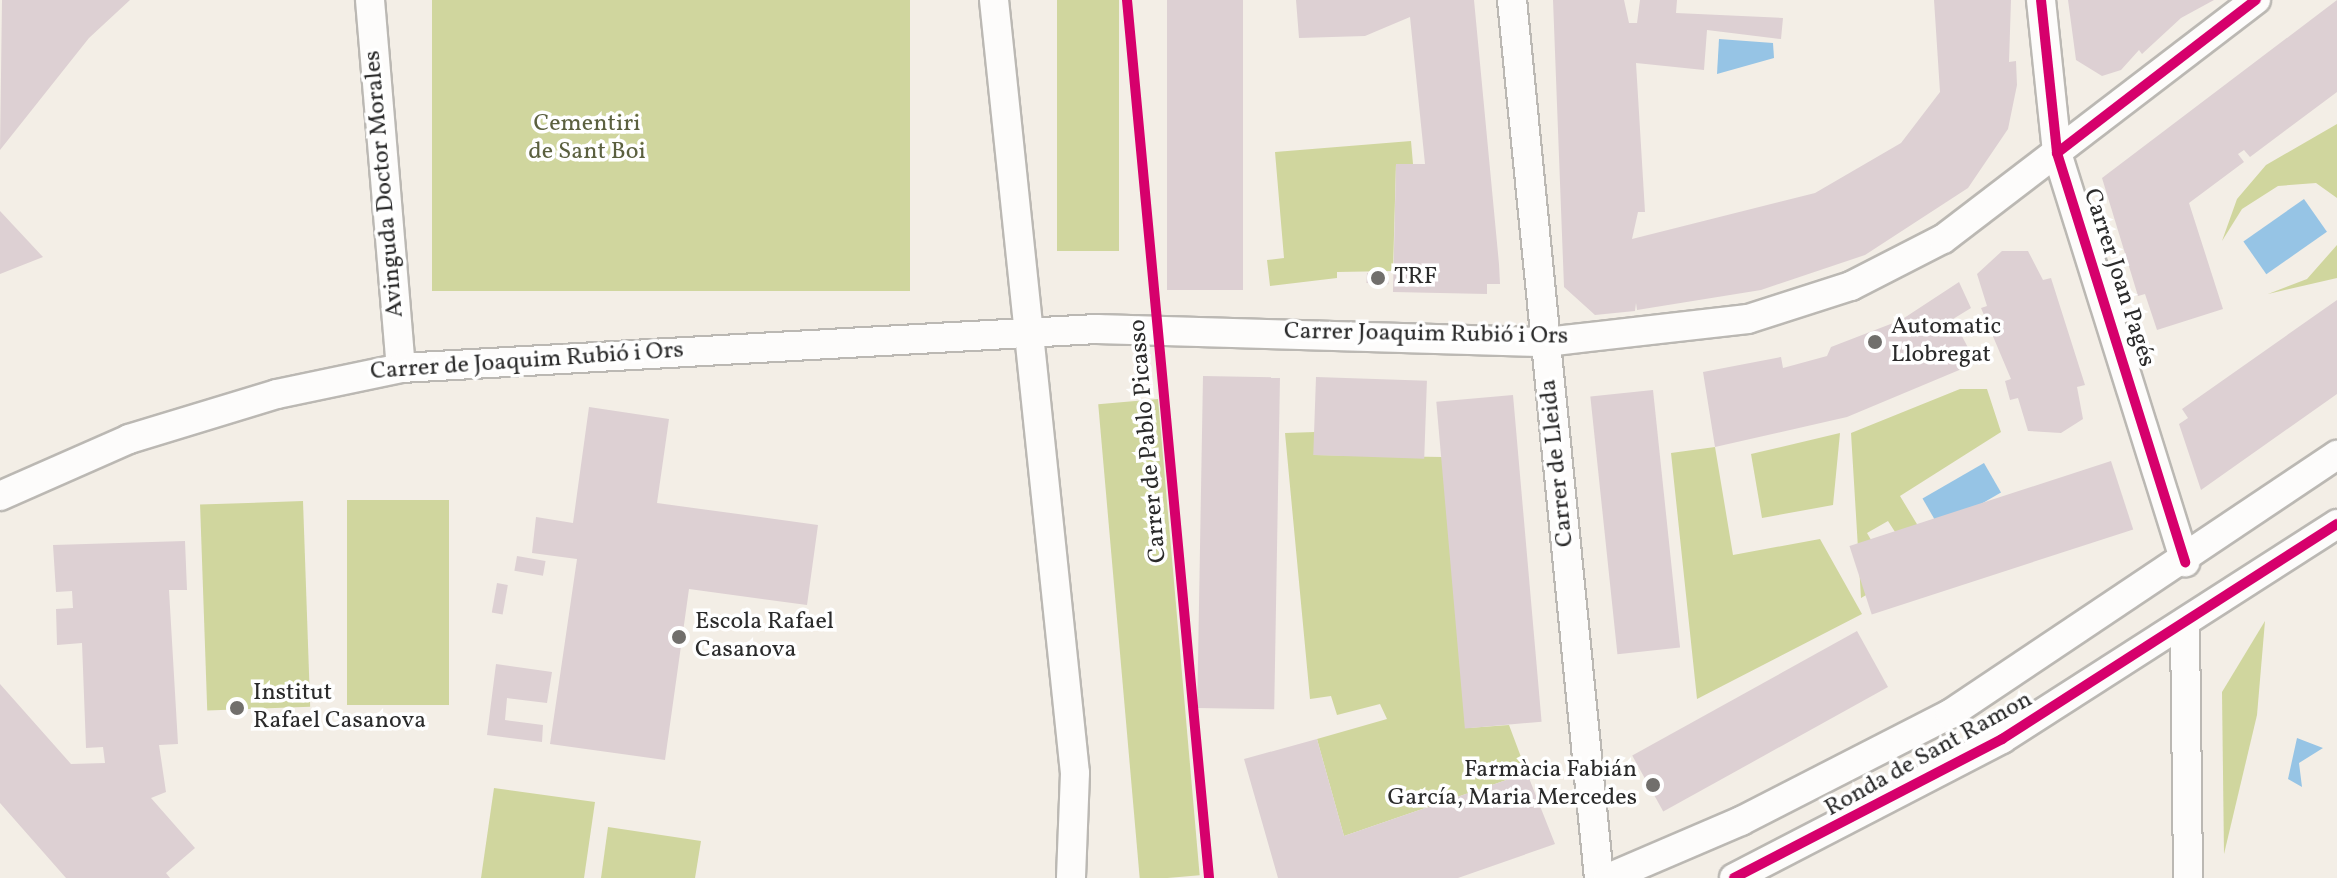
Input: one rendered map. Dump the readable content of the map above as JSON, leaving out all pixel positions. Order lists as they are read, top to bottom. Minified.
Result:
{"streets":{"street":["Avinguda Doctor Morales","Carrer Joan Pagés","Carrer Joaquim Rubió i Ors","Carrer de Joaquim Rubió i Ors","Carrer de Lleida","Ronda de Sant Ramon"],"cycle path":["Carrer de Pablo Picasso"]},"crossings":[["Avinguda Doctor Morales","Carrer de Joaquim Rubió i Ors"],["Carrer Joan Pagés","Carrer Joaquim Rubió i Ors"],["Carrer Joan Pagés","Ronda de Sant Ramon"],["Carrer Joaquim Rubió i Ors","Carrer de Joaquim Rubió i Ors"],["Carrer Joaquim Rubió i Ors","Carrer de Lleida"]],"parks":["Cementiri de Sant Boi"],"places":["TRF","Automatic Llobregat","Escola Rafael Casanova","Institut Rafael Casanova","Farmàcia Fabián García, Maria Mercedes"]}
